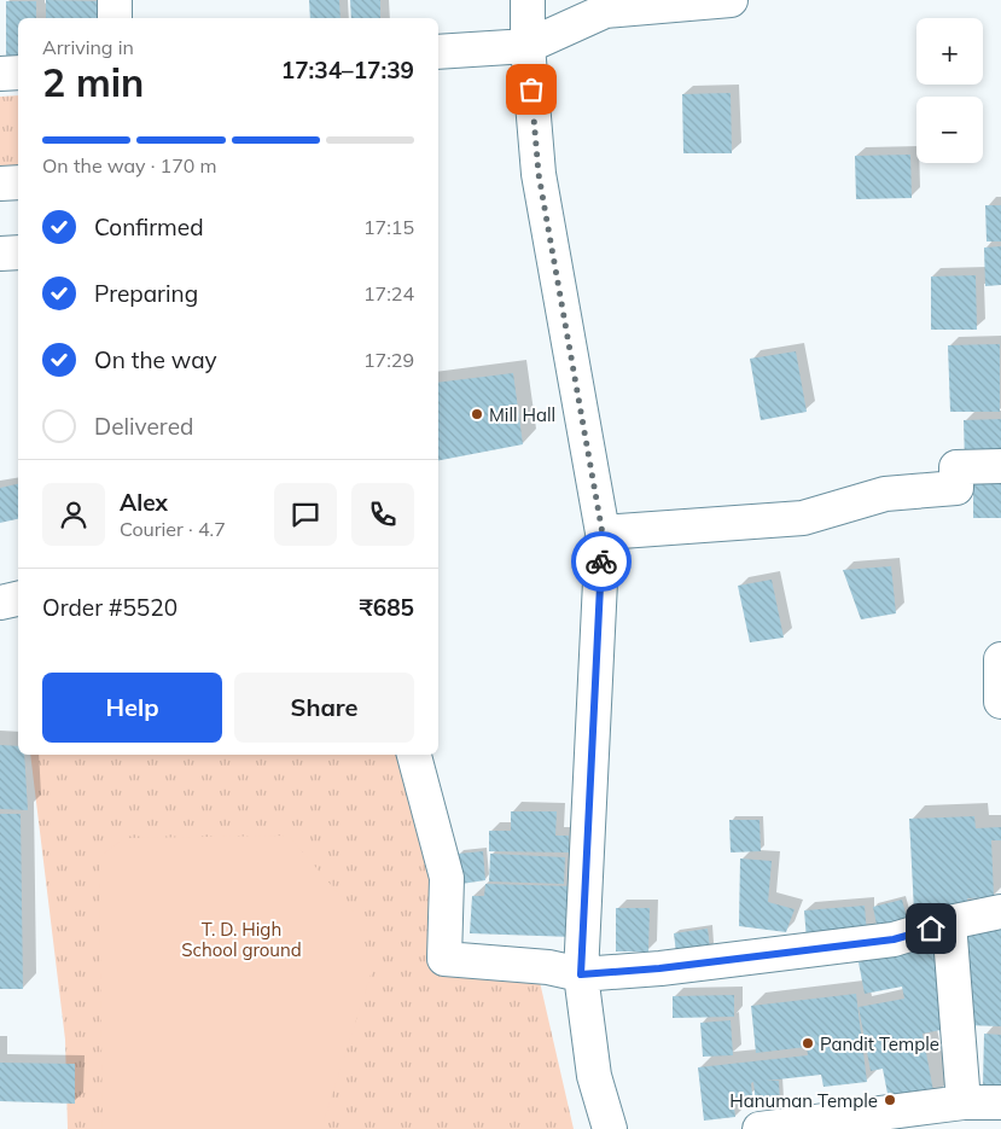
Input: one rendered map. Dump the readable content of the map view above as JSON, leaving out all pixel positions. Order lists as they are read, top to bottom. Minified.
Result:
{"parks":["T. D. High School ground"],"places":["Mill Hall","Pandit Temple","Hanuman Temple"],"page":{"map_buttons":["+","−"],"heading":["2 min","Arriving in","17:34–17:39"],"panel":["Alex","Courier · 4.7","Order #5520","₹685"],"bar":"On the way · 170 m","list":[["Confirmed","17:15"],["Preparing","17:24"],["On the way","17:29"],"Delivered"],"buttons":["Help","Share"]}}
